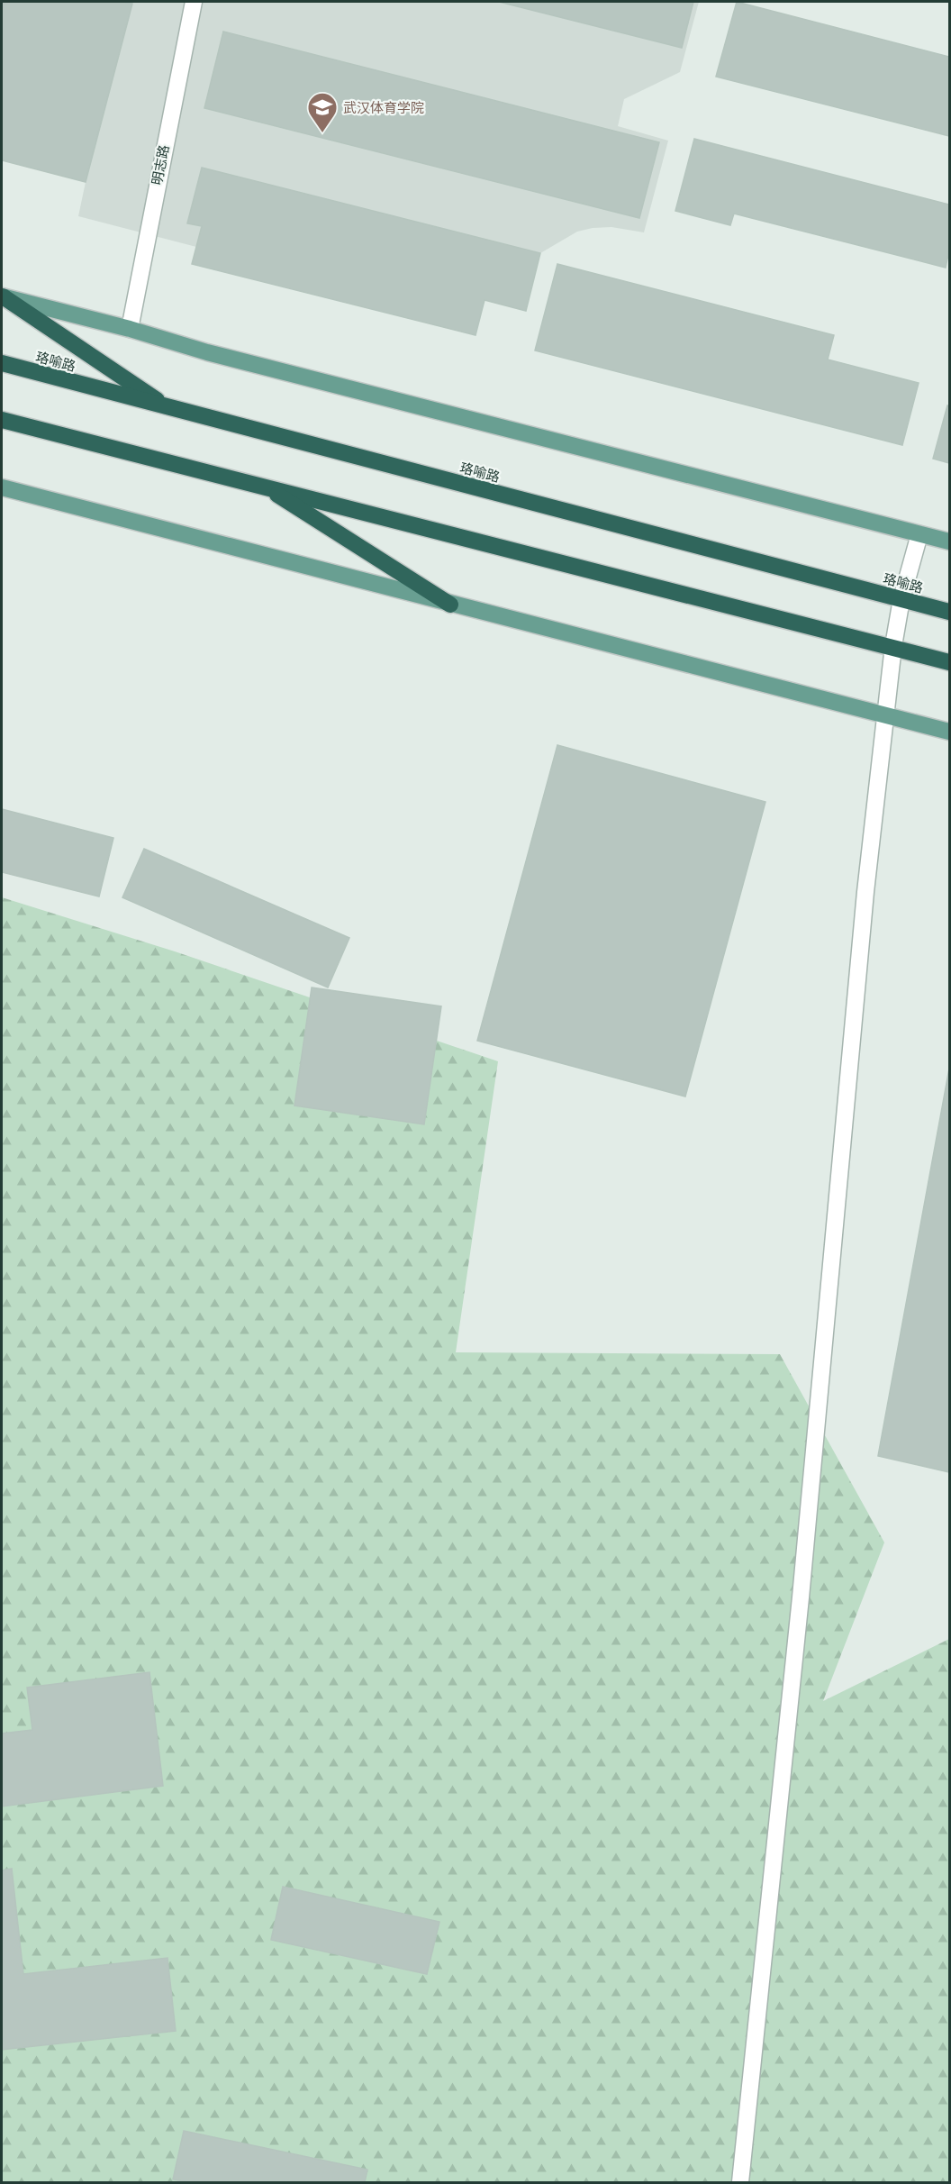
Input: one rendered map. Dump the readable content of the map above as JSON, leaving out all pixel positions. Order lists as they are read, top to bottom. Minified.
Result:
{"streets":{"highway":["珞喻路"],"street":["明志路"]},"places":{"school or university":["武汉体育学院"]}}
